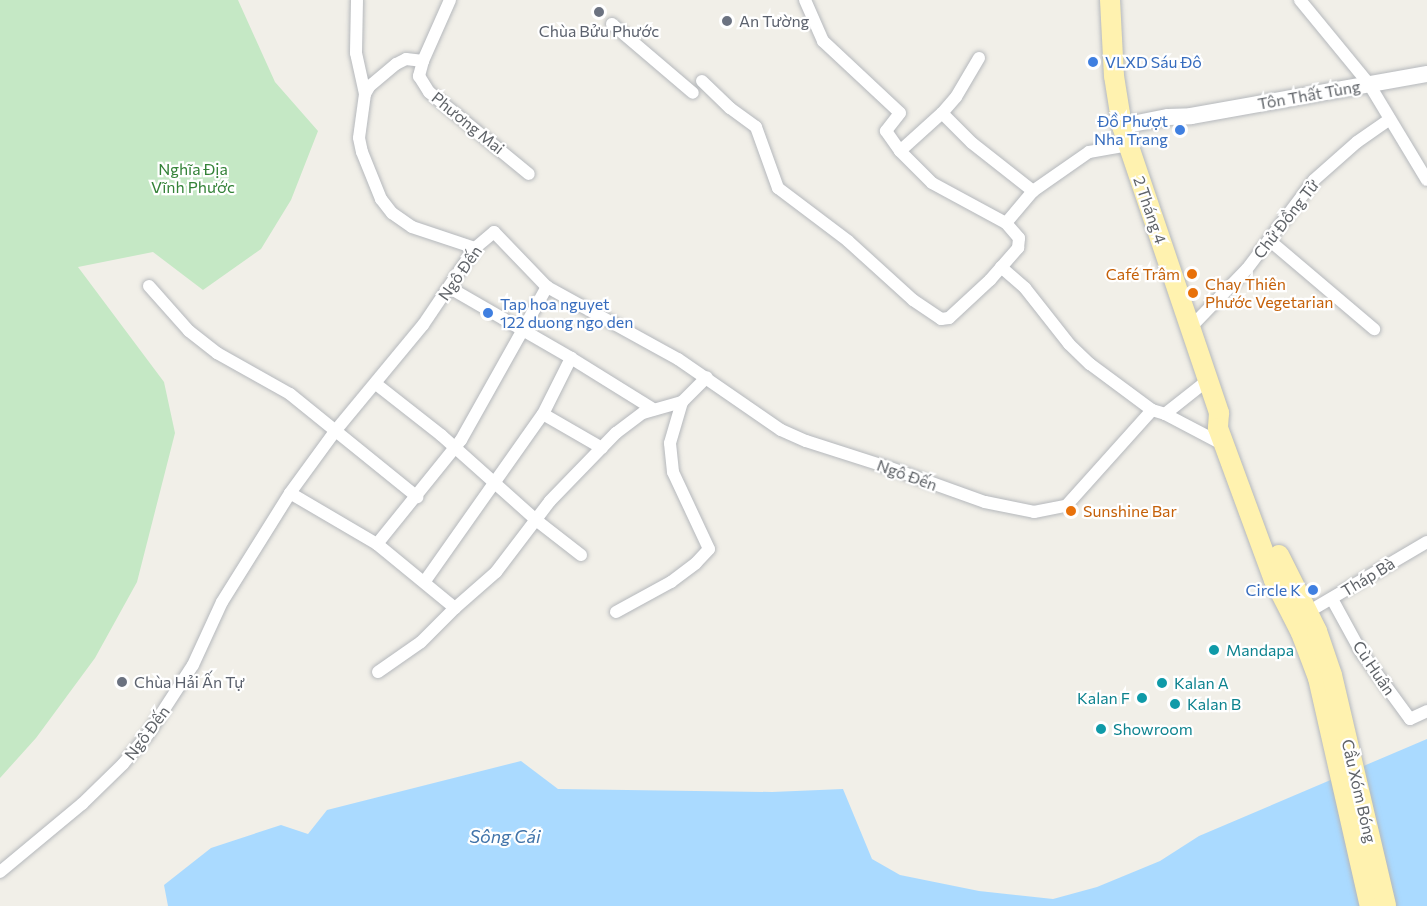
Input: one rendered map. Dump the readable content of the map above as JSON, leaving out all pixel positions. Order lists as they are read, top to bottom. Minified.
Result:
{"streets":{"main road":["Tôn Thất Tùng","2 Tháng 4","Cầu Xóm Bóng"],"street":["Phương Mai","Chử Đồng Tử","Ngô Đến","Tháp Bà","Cù Huân"]},"crossings":[["Tôn Thất Tùng","2 Tháng 4"],["2 Tháng 4","Chử Đồng Tử"],["2 Tháng 4","Tháp Bà"],["2 Tháng 4","Cầu Xóm Bóng"],["Tháp Bà","Cù Huân"]],"water":["Sông Cái"],"parks":["Nghĩa Địa Vĩnh Phước"],"places":["Chùa Bửu Phước","An Tường","VLXD Sáu Đô","Đồ Phượt Nha Trang","Café Trâm","Chay Thiên Phước Vegetarian","Tap hoa nguyet 122 duong ngo den","Sunshine Bar","Circle K","Mandapa","Chùa Hải Ấn Tự","Kalan A","Kalan F","Kalan B","Showroom"]}
